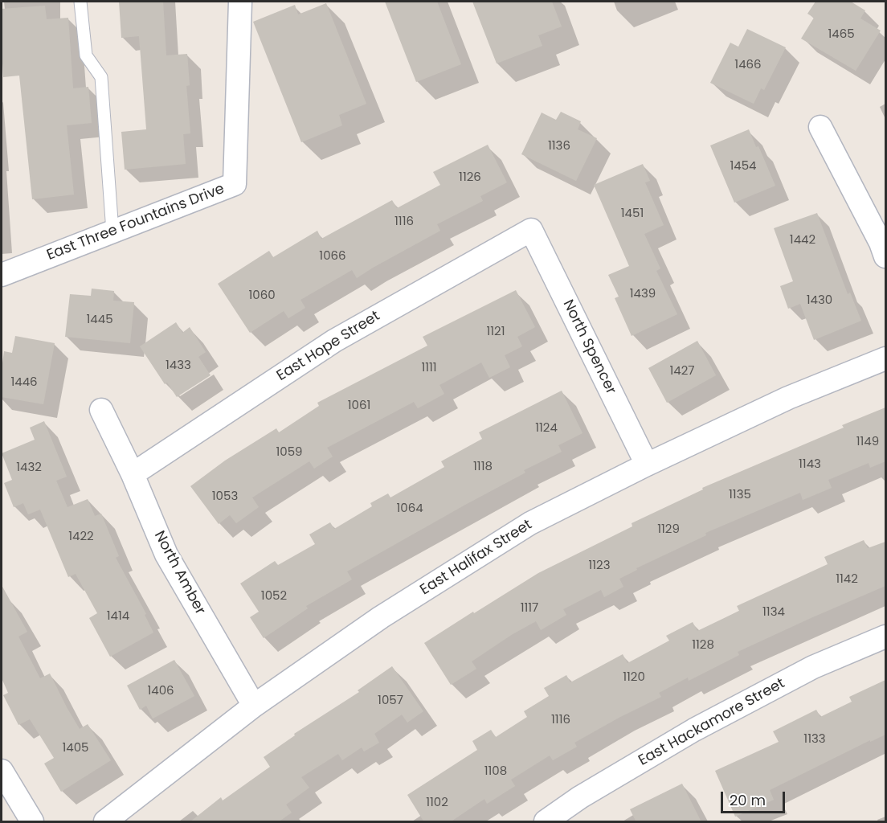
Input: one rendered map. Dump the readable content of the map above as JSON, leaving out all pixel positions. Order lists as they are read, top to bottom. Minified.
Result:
{"streets":{"street":["East Three Fountains Drive","East Hope Street","North Spencer","East Halifax Street","North Amber","East Hackamore Street"]},"crossings":[["East Hope Street","North Spencer"],["East Hope Street","North Amber"],["North Spencer","East Halifax Street"],["East Halifax Street","North Amber"]],"house_numbers":["1465","1466","1136","1454","1126","1451","1116","1442","1066","1439","1060","1430","1445","1121","1433","1111","1427","1446","1061","1124","1149","1059","1143","1118","1432","1135","1053","1064","1129","1422","1123","1142","1052","1117","1134","1414","1128","1120","1406","1057","1116","1133","1405","1108","1102"],"scale_bar":"20 m"}
